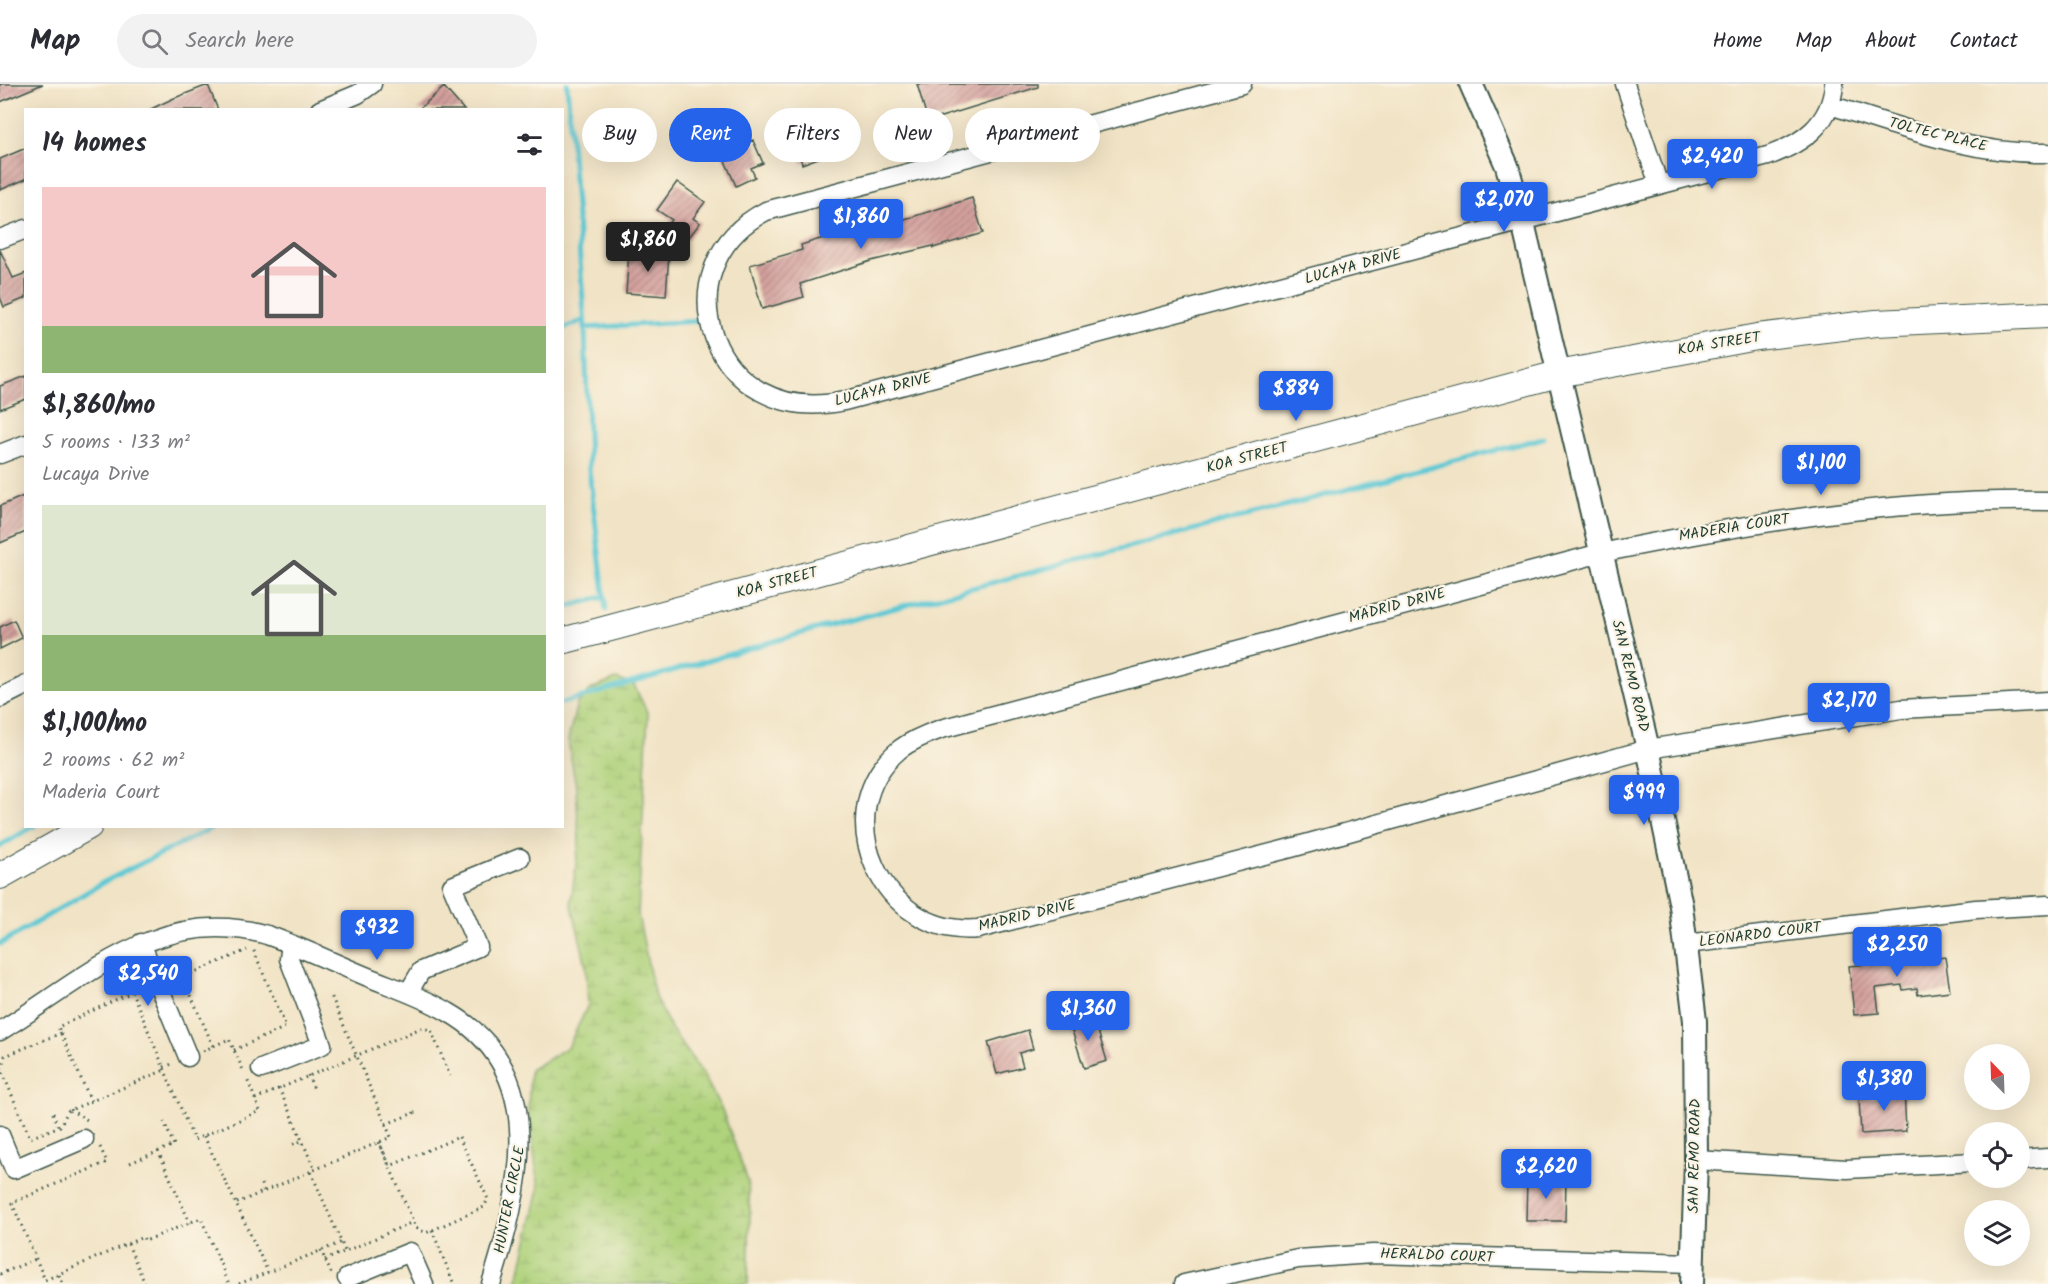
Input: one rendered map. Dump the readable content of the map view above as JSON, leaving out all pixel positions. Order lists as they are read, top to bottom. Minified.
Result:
{"streets":{"main road":["KOA STREET"],"street":["TOLTEC PLACE","LUCAYA DRIVE","MADERIA COURT","MADRID DRIVE","SAN REMO ROAD","LEONARDO COURT","HUNTER CIRCLE","HERALDO COURT"]},"crossings":[["TOLTEC PLACE","LUCAYA DRIVE"],["LUCAYA DRIVE","SAN REMO ROAD"],["KOA STREET","SAN REMO ROAD"],["MADERIA COURT","MADRID DRIVE"],["MADERIA COURT","SAN REMO ROAD"],["MADRID DRIVE","SAN REMO ROAD"],["SAN REMO ROAD","LEONARDO COURT"],["SAN REMO ROAD","HERALDO COURT"]],"north":"top left","page":{"header":"Map","search":"Search here","nav":["Home","Map","About","Contact"],"chip":["Buy","Rent","Filters","New","Apartment"],"heading":"14 homes","price":["$2,420","$2,070","$1,860","$1,860","$884","$1,100","$2,170","$999","$932","$2,250","$2,540","$1,360","$1,380","$2,620"],"list":[{"name":"$1,860/mo","note":"5 rooms · 133 m² · Lucaya Drive"},{"name":"$1,100/mo","note":"2 rooms · 62 m² · Maderia Court"}]}}
